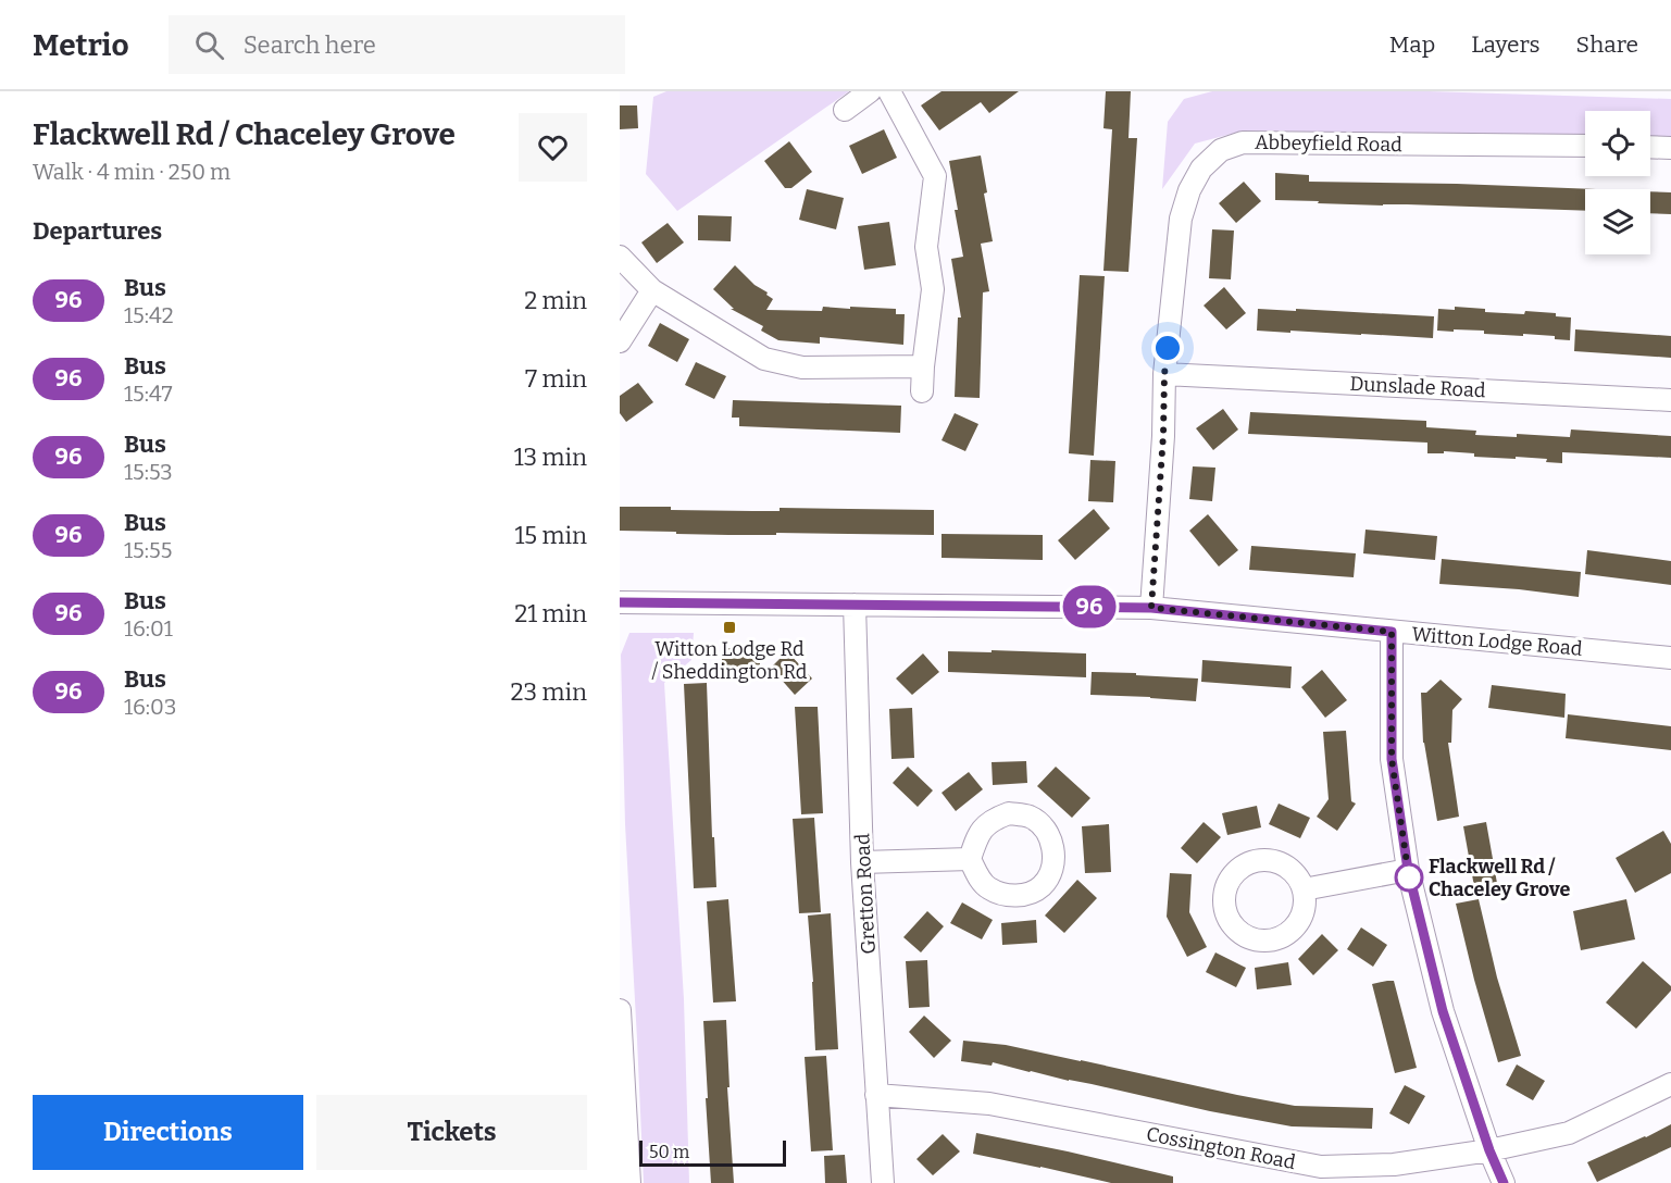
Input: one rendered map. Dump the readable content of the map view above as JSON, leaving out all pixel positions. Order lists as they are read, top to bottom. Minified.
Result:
{"streets":{"street":["Abbeyfield Road","Dunslade Road","Witton Lodge Road","Gretton Road","Cossington Road"]},"crossings":[["Abbeyfield Road","Dunslade Road"],["Abbeyfield Road","Witton Lodge Road"],["Witton Lodge Road","Gretton Road"],["Gretton Road","Cossington Road"]],"places":{"transit":["Witton Lodge Rd / Sheddington Rd"],"other":["Flackwell Rd / Chaceley Grove"]},"lines":["bus line 96"],"scale_bar":"50 m","page":{"header":"Metrio","search":"Search here","nav":["Map","Layers","Share"],"heading":[["Flackwell Rd / Chaceley Grove","Walk · 4 min · 250 m"],"Departures"],"on_map":"96","list":[{"mark":"96","name":"Bus","note":"15:42","value":"2 min"},{"mark":"96","name":"Bus","note":"15:47","value":"7 min"},{"mark":"96","name":"Bus","note":"15:53","value":"13 min"},{"mark":"96","name":"Bus","note":"15:55","value":"15 min"},{"mark":"96","name":"Bus","note":"16:01","value":"21 min"},{"mark":"96","name":"Bus","note":"16:03","value":"23 min"}],"buttons":["Directions","Tickets"],"scale":"50 m"}}
